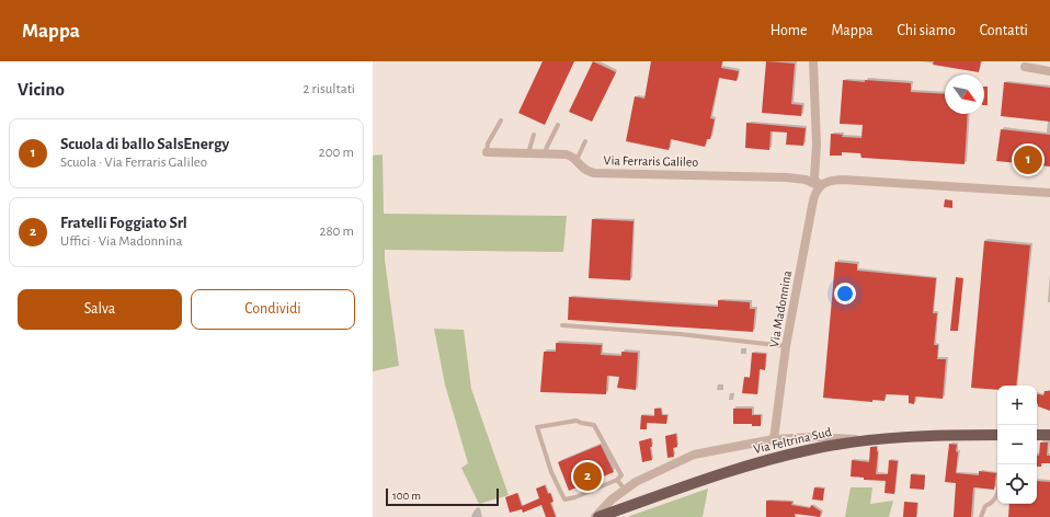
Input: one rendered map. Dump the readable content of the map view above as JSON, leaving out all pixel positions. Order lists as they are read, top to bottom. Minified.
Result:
{"streets":{"main road":["Via Feltrina Sud"],"street":["Via Ferraris Galileo","Via Madonnina"]},"crossings":[["Via Ferraris Galileo","Via Madonnina"]],"scale_bar":"100 m","north":"bottom right","page":{"header":"Mappa","nav":["Home","Mappa","Chi siamo","Contatti"],"heading":["Vicino","2 risultati"],"list":[{"mark":"1","name":"Scuola di ballo SalsEnergy","note":"Scuola · Via Ferraris Galileo","value":"200 m"},{"mark":"2","name":"Fratelli Foggiato Srl","note":"Uffici · Via Madonnina","value":"280 m"}],"pins":["1","2"],"buttons":["Salva","Condividi"],"map_buttons":["+","−"],"scale":"100 m"}}
